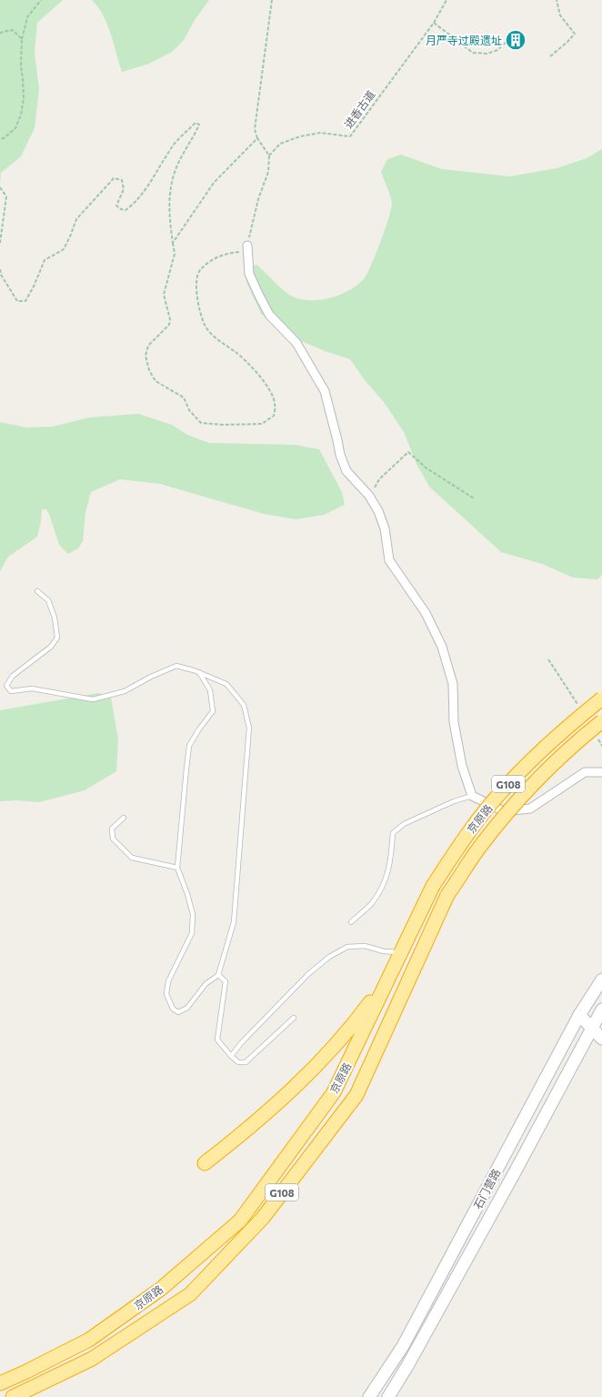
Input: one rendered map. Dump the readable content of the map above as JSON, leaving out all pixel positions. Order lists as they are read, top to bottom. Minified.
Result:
{"streets":{"highway":["G108","京原路"],"main road":["石门营路"],"path":["进香古道"]},"places":{"building":["月严寺过殿遗址"]}}
